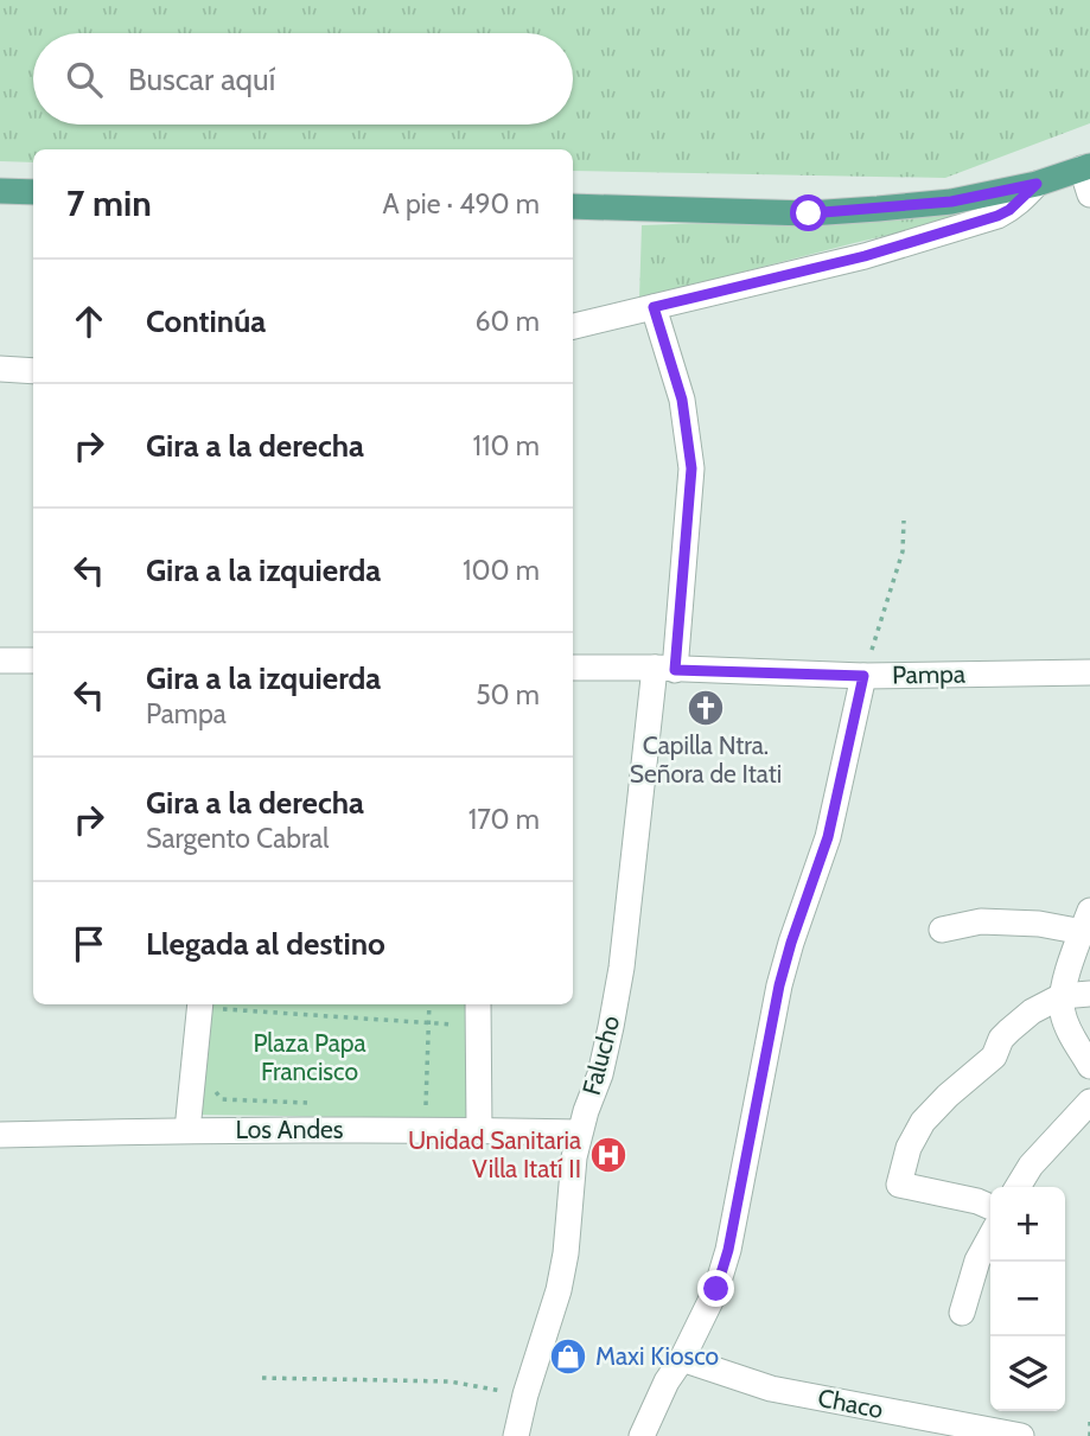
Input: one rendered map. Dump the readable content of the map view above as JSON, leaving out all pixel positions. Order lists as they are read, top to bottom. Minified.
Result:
{"streets":{"street":["Pampa","Falucho","Los Andes","Chaco"]},"crossings":[["Pampa","Falucho"],["Falucho","Los Andes"]],"parks":["Plaza Papa Francisco"],"places":{"church":["Capilla Ntra. Señora de Itati"],"hospital":["Unidad Sanitaria Villa Itatí II"],"shop":["Maxi Kiosco"]},"page":{"search":"Buscar aquí","heading":["7 min","A pie · 490 m"],"list":[["Continúa","60 m"],["Gira a la derecha","110 m"],["Gira a la izquierda","100 m"],["Gira a la izquierda","Pampa","50 m"],["Gira a la derecha","Sargento Cabral","170 m"],"Llegada al destino"],"map_buttons":["+","−"]}}
